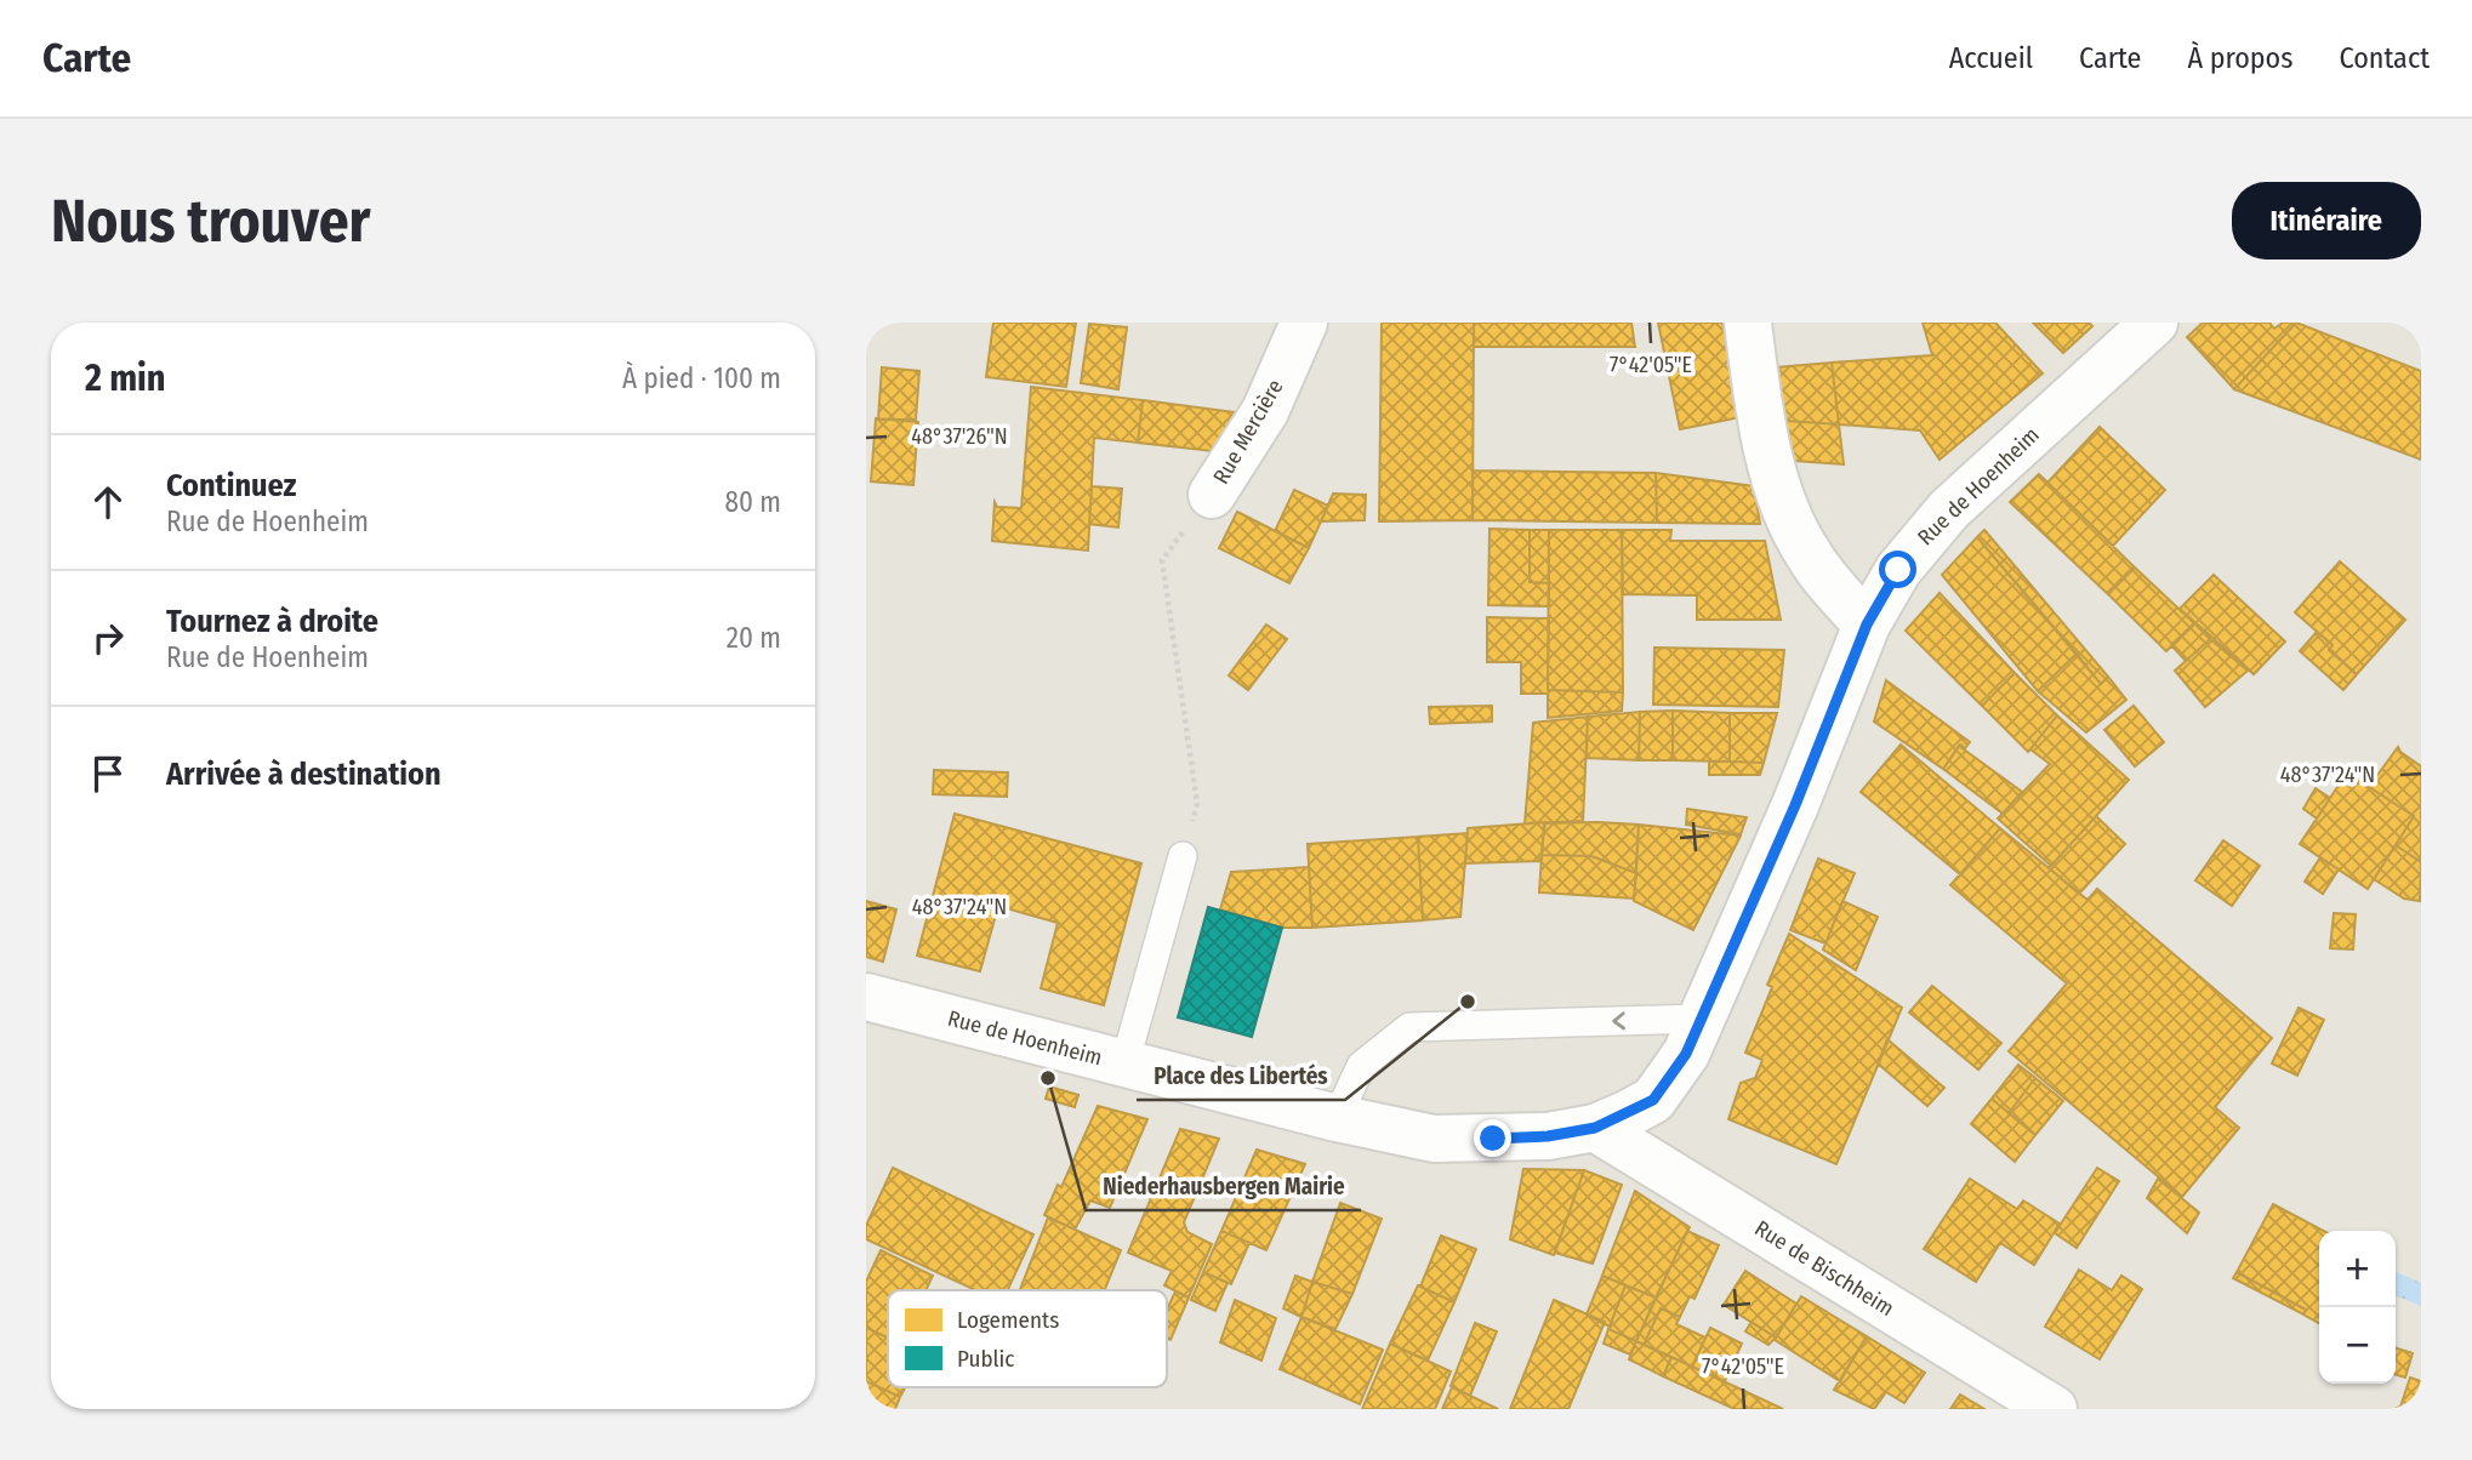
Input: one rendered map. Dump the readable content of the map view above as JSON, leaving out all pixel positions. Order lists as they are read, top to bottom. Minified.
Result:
{"streets":{"street":["Rue Mercière","Rue de Hoenheim","Rue de Bischheim"]},"crossings":[["Rue de Hoenheim","Rue de Bischheim"]],"places":["Place des Libertés","Niederhausbergen Mairie"],"legend":["Logements","Public"],"page":{"header":"Carte","nav":["Accueil","Carte","À propos","Contact"],"buttons":"Itinéraire","title":"Nous trouver","heading":["2 min","À pied · 100 m"],"list":[["Continuez","Rue de Hoenheim","80 m"],["Tournez à droite","Rue de Hoenheim","20 m"],"Arrivée à destination"],"map_buttons":["+","−"]},"coordinates":["7°42'05\"E","48°37'26\"N","48°37'24\"N"]}
